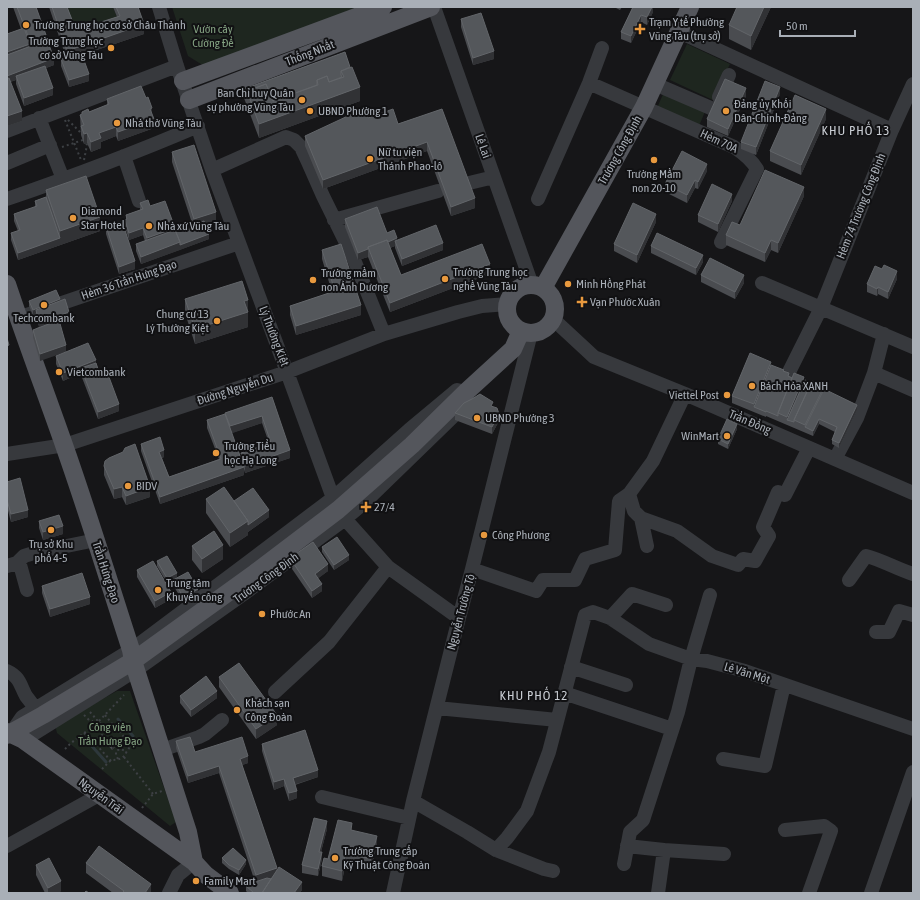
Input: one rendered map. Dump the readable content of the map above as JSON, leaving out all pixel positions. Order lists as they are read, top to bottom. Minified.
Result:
{"streets":{"main road":["Thống Nhất","Trương Công Định","Trần Hưng Đạo","Nguyễn Trãi"],"street":["Hẻm 70A","Lê Lai","Hẻm 74 Trương Công Định","Hẻm 36 Trần Hưng Đạo","Lý Thường Kiệt","Đường Nguyễn Du","Trần Đồng","Nguyễn Trường Tộ","Lê Văn Một"]},"crossings":[["Thống Nhất","Lê Lai"],["Thống Nhất","Lý Thường Kiệt"],["Hẻm 70A","Trương Công Định"],["Lê Lai","Trương Công Định"],["Lê Lai","Đường Nguyễn Du"],["Lê Lai","Trần Đồng"],["Lê Lai","Nguyễn Trường Tộ"],["Trương Công Định","Lý Thường Kiệt"],["Trương Công Định","Đường Nguyễn Du"],["Trương Công Định","Trần Đồng"],["Trương Công Định","Trần Hưng Đạo"],["Trương Công Định","Nguyễn Trường Tộ"],["Trương Công Định","Nguyễn Trãi"],["Hẻm 36 Trần Hưng Đạo","Lý Thường Kiệt"],["Hẻm 36 Trần Hưng Đạo","Trần Hưng Đạo"],["Lý Thường Kiệt","Đường Nguyễn Du"],["Lý Thường Kiệt","Nguyễn Trường Tộ"],["Đường Nguyễn Du","Trần Đồng"],["Đường Nguyễn Du","Trần Hưng Đạo"],["Đường Nguyễn Du","Nguyễn Trường Tộ"],["Trần Đồng","Nguyễn Trường Tộ"],["Trần Hưng Đạo","Nguyễn Trãi"]],"districts":["KHU PHỐ 13","KHU PHỐ 12"],"parks":["Vườn cây Cường Để","Công viên Trần Hưng Đạo"],"places":{"other":["Trường Trung học cơ sở Châu Thành","Trường Trung học cơ sở Vũng Tàu","Ban Chỉ huy Quân sự phường Vũng Tàu","UBND Phường 1","Đảng ủy Khối Dân-Chính-Đảng","Nhà thờ Vũng Tàu","Nữ tu viện Thánh Phao-lô","Trường Mầm non 20-10","Diamond Star Hotel","Nhà xứ Vũng Tàu","Trường Trung học nghề Vũng Tàu","Trường mầm non Ánh Dương","Minh Hồng Phát","Techcombank","Chung cư 13 Lý Thường Kiệt","Vietcombank","Bách Hóa XANH","Viettel Post","UBND Phường 3","WinMart","Trường Tiểu học Hạ Long","BIDV","Trụ sở Khu phố 4-5","Công Phương","Trung tâm Khuyến công","Phước An","Khách sạn Công Đoàn","Trường Trung cấp Kỹ Thuật Công Đoàn","Family Mart"],"health":["Trạm Y tế Phường Vũng Tàu (trụ sở)","Vạn Phước Xuân","27/4"]},"scale_bar":"50 m"}
